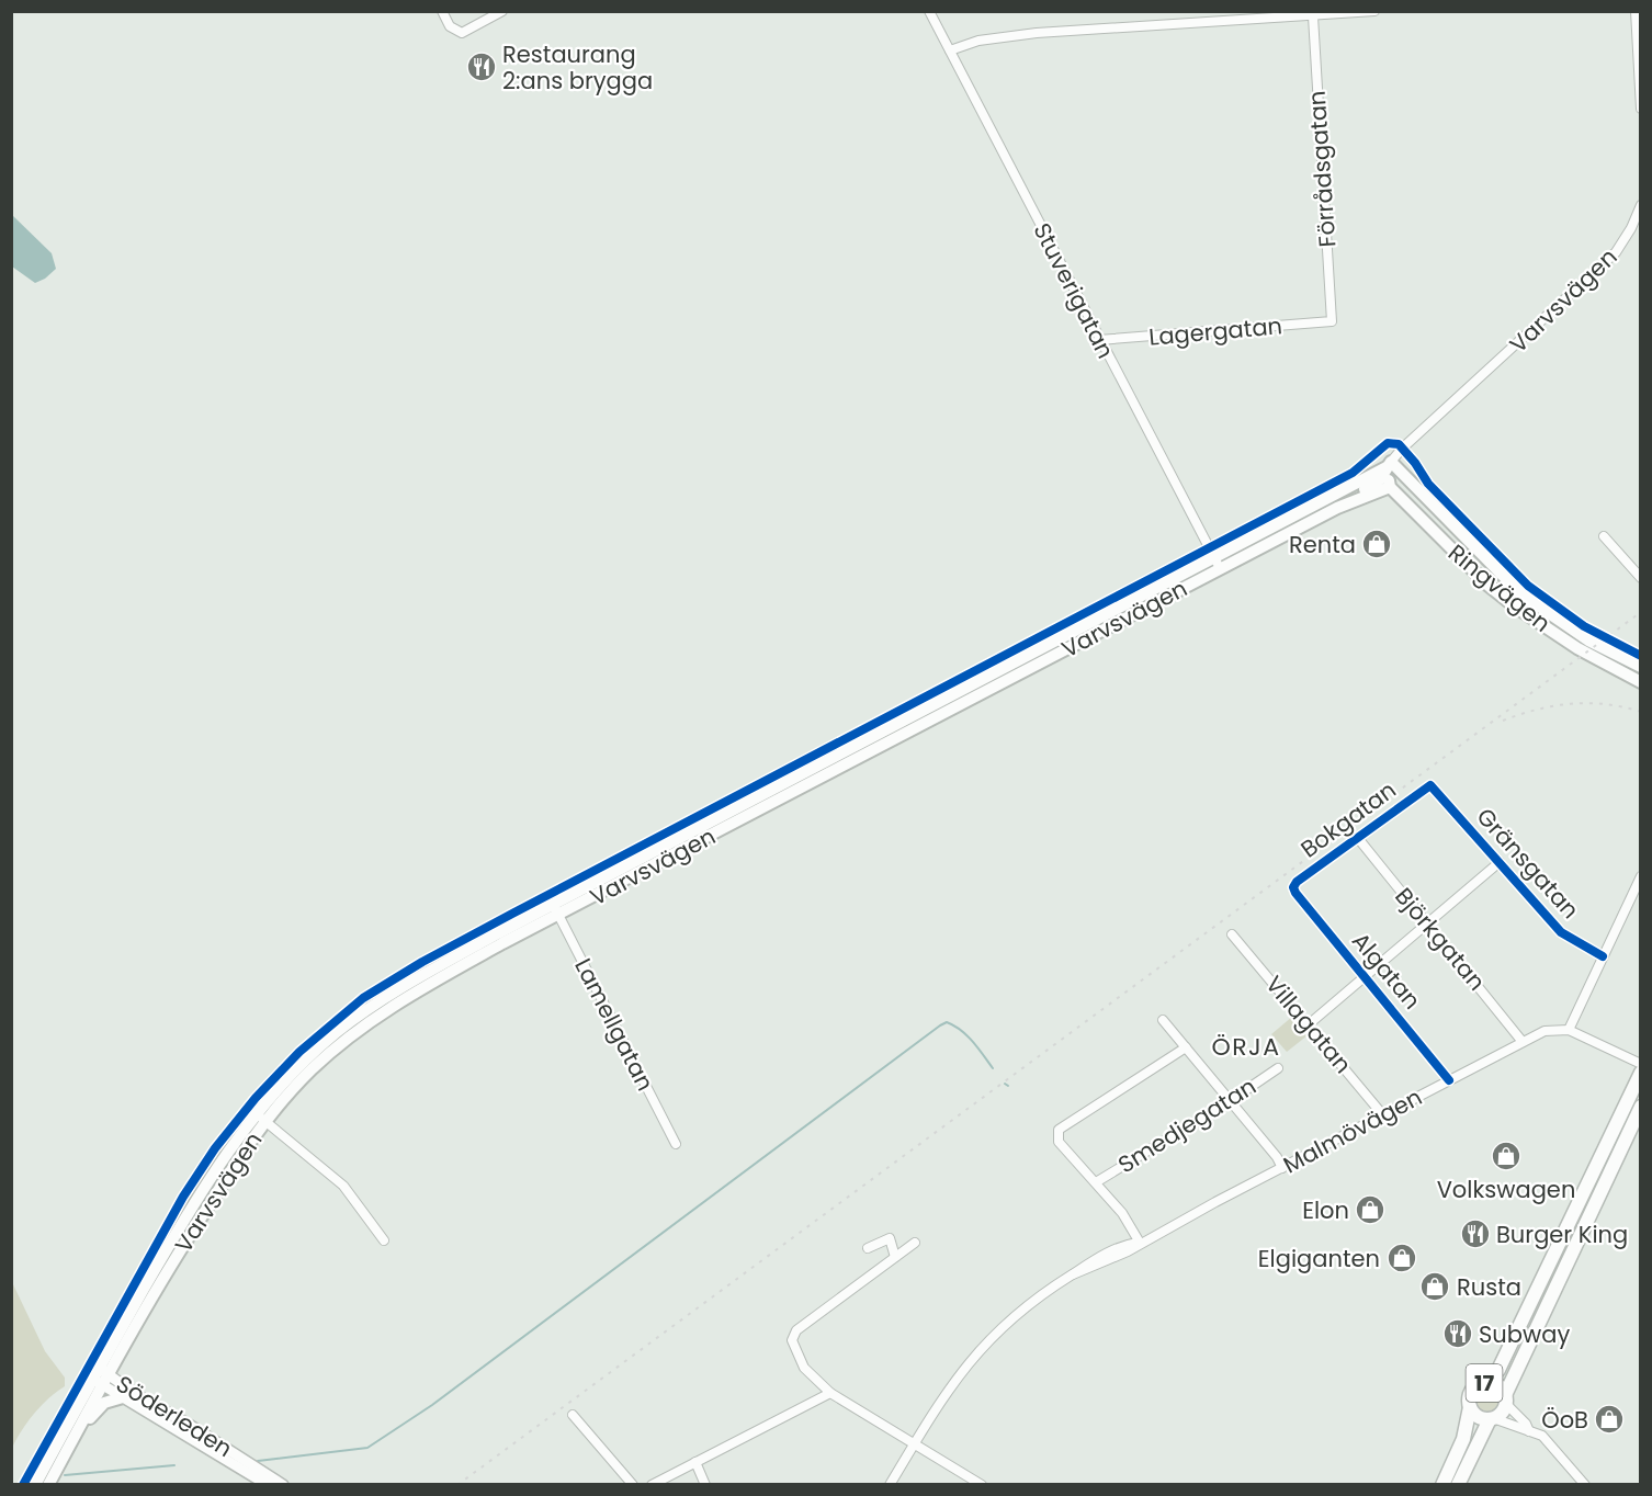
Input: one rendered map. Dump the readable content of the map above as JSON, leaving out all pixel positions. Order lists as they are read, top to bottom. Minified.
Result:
{"streets":{"main road":["Varvsvägen","Ringvägen","17"],"street":["Förrådsgatan","Stuverigatan","Lagergatan","Bokgatan","Gränsgatan","Björkgatan","Algatan","Lamellgatan","Villagatan","Smedjegatan","Malmövägen","Söderleden"]},"crossings":[["Förrådsgatan","Lagergatan"],["Stuverigatan","Varvsvägen"],["Stuverigatan","Lagergatan"],["Varvsvägen","Ringvägen"],["Varvsvägen","Lamellgatan"],["Varvsvägen","Söderleden"],["Bokgatan","Gränsgatan"],["Bokgatan","Björkgatan"],["Bokgatan","Algatan"],["Björkgatan","Malmövägen"],["Algatan","Malmövägen"],["Villagatan","Malmövägen"]],"districts":["ÖRJA"],"places":{"restaurant":["Restaurang 2:ans brygga","Burger King","Subway"],"shop":["Renta","Volkswagen","Elon","Elgiganten","Rusta","ÖoB"]}}
